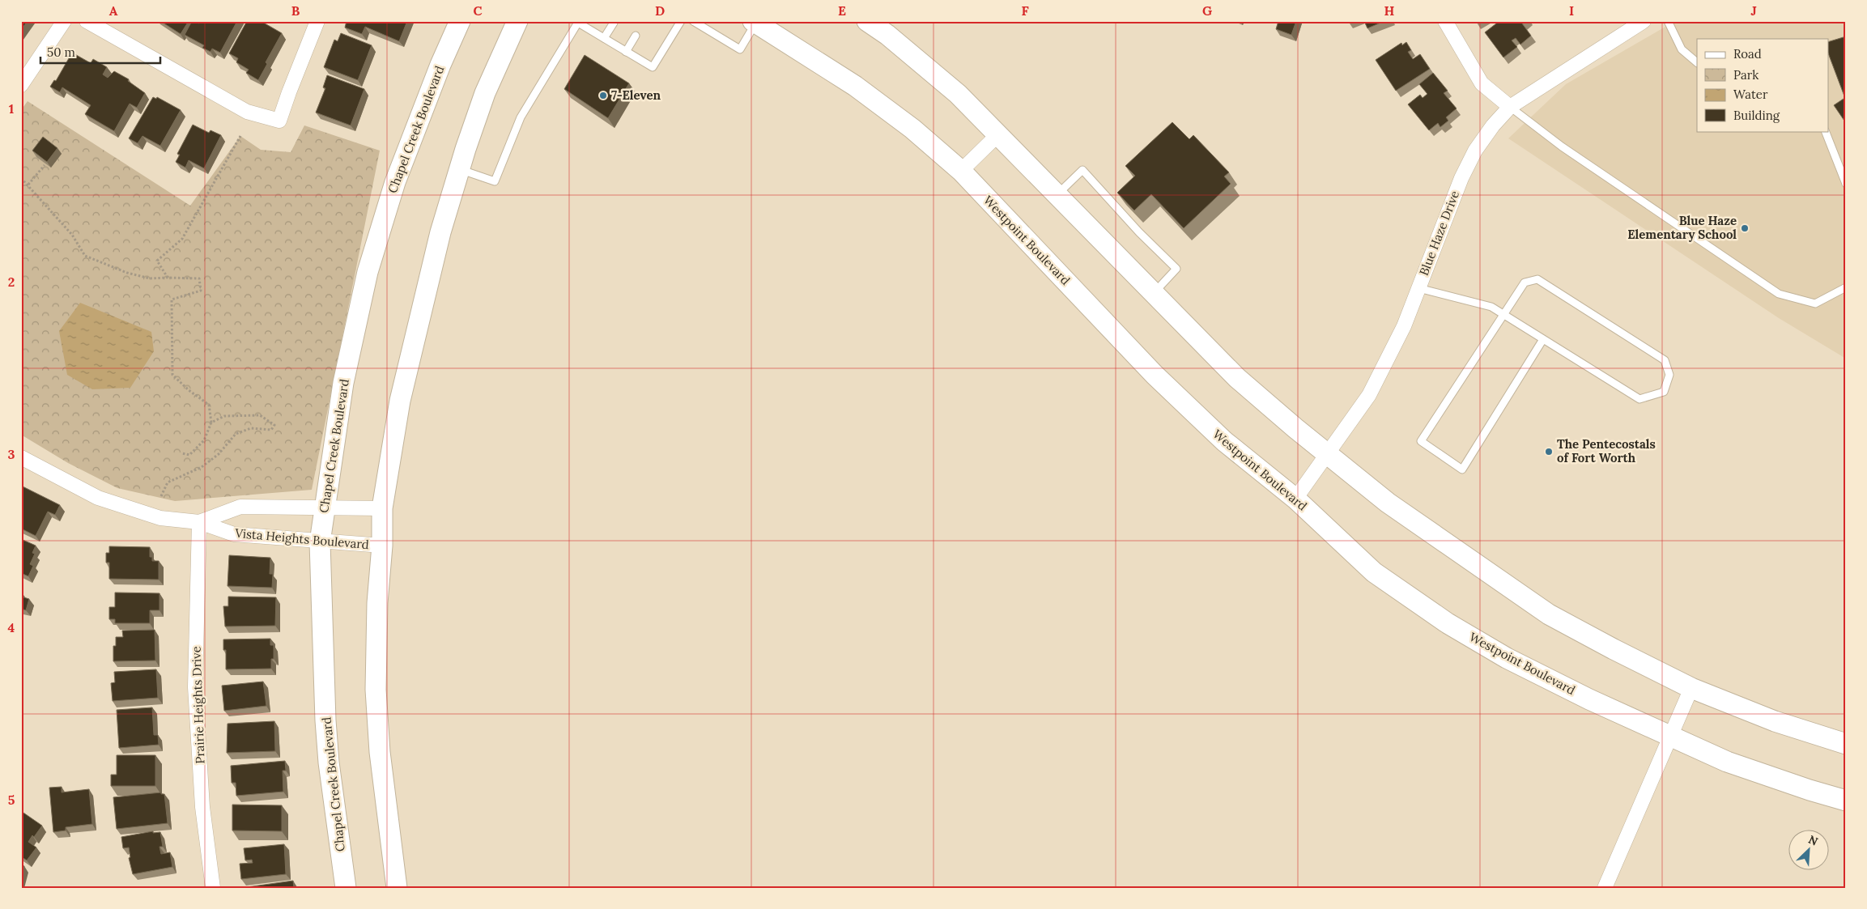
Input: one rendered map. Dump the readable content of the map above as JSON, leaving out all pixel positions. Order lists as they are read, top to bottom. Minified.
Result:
{"streets":{"main road":["Chapel Creek Boulevard","Westpoint Boulevard"],"street":["Blue Haze Drive","Vista Heights Boulevard","Prairie Heights Drive"]},"crossings":[["Chapel Creek Boulevard","Vista Heights Boulevard"],["Blue Haze Drive","Westpoint Boulevard"],["Vista Heights Boulevard","Prairie Heights Drive"]],"places":["7-Eleven","Blue Haze Elementary School","The Pentecostals of Fort Worth"],"legend":["Road","Park","Water","Building"],"scale_bar":"50 m","north":"top right","grid":{"columns":["A","B","C","D","E","F","G","H","I","J"],"rows":["1","2","3","4","5"]}}
